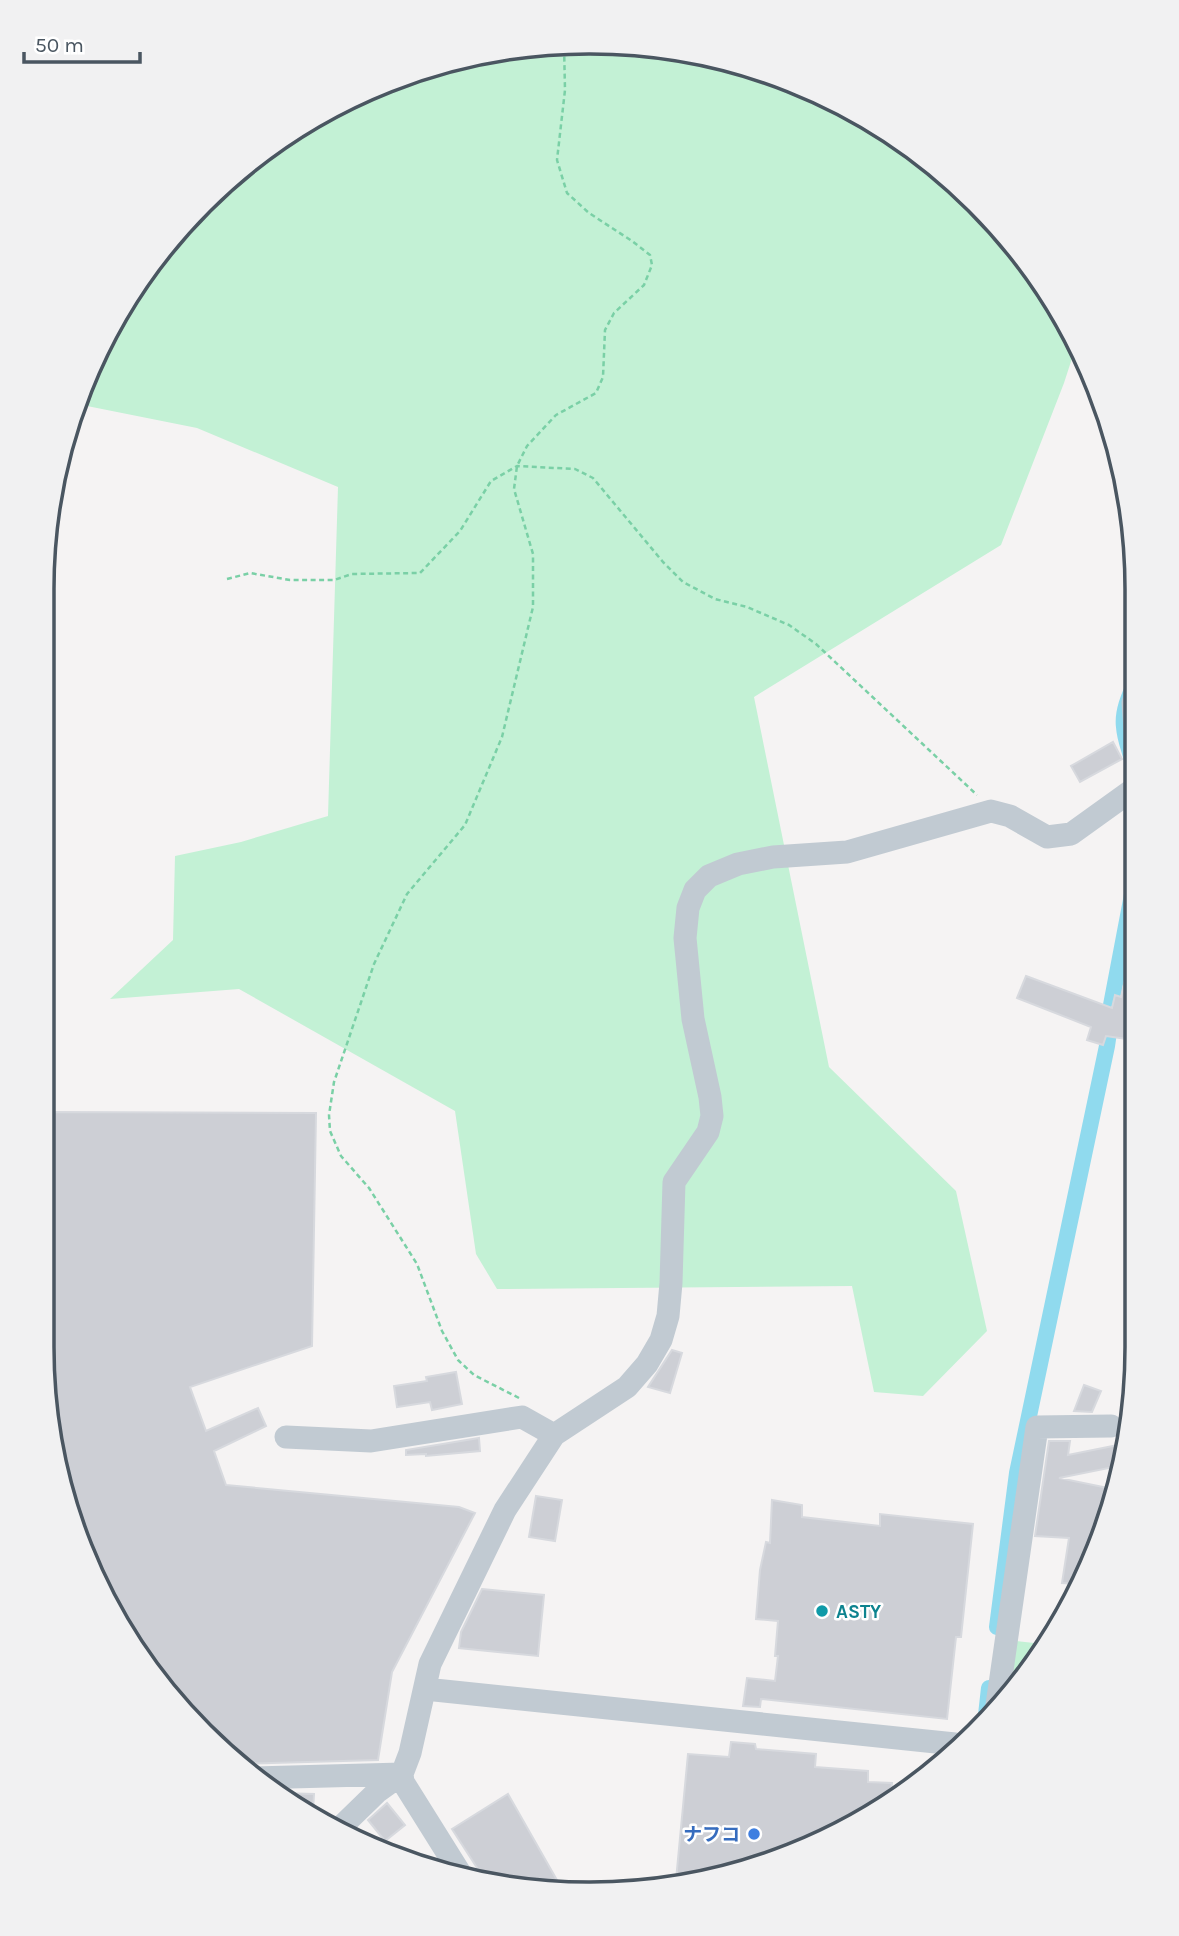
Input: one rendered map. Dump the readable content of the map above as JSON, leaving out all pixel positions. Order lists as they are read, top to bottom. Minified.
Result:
{"places":["ASTY","ナフコ"],"scale_bar":"50 m"}
